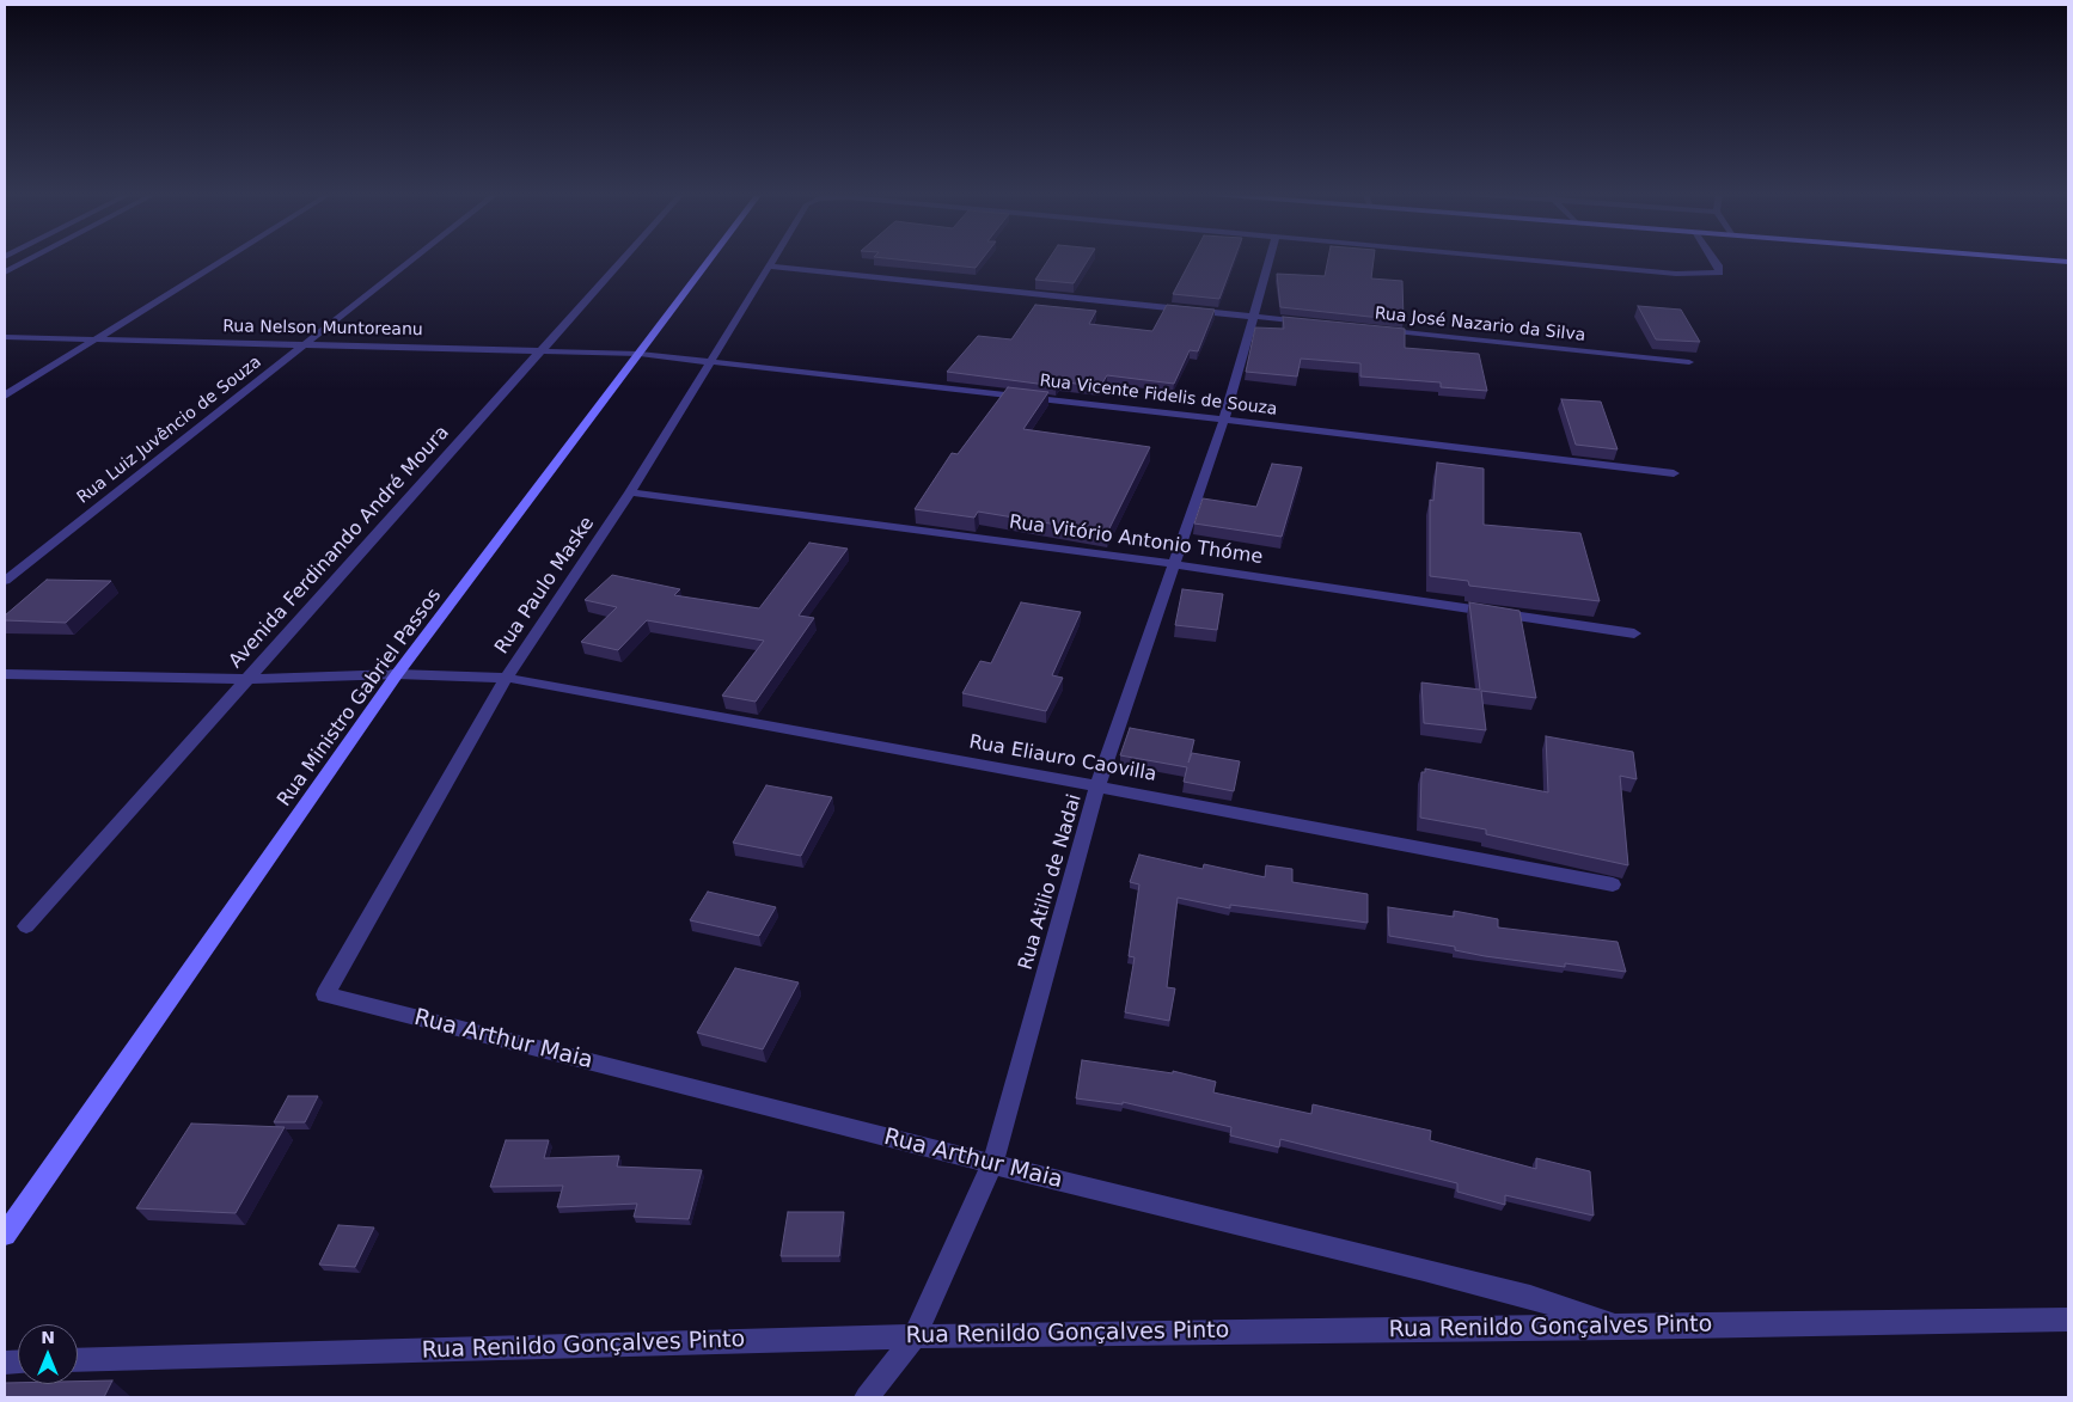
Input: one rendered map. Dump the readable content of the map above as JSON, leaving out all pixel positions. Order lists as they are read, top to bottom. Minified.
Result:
{"streets":{"street":["Rua José Nazario da Silva","Rua Nelson Muntoreanu","Rua Vicente Fidelis de Souza","Rua Luiz Juvêncio de Souza","Rua Vitório Antonio Thóme","Avenida Ferdinando André Moura","Rua Paulo Maske","Rua Ministro Gabriel Passos","Rua Eliauro Caovilla","Rua Atilio de Nadai","Rua Arthur Maia","Rua Renildo Gonçalves Pinto"]},"crossings":[["Rua Nelson Muntoreanu","Rua Vicente Fidelis de Souza"],["Rua Nelson Muntoreanu","Rua Luiz Juvêncio de Souza"],["Rua Nelson Muntoreanu","Avenida Ferdinando André Moura"],["Rua Nelson Muntoreanu","Rua Ministro Gabriel Passos"],["Rua Vicente Fidelis de Souza","Rua Paulo Maske"],["Rua Vicente Fidelis de Souza","Rua Ministro Gabriel Passos"],["Rua Vicente Fidelis de Souza","Rua Atilio de Nadai"],["Rua Vitório Antonio Thóme","Rua Paulo Maske"],["Rua Vitório Antonio Thóme","Rua Atilio de Nadai"],["Avenida Ferdinando André Moura","Rua Eliauro Caovilla"],["Rua Paulo Maske","Rua Eliauro Caovilla"],["Rua Paulo Maske","Rua Arthur Maia"],["Rua Ministro Gabriel Passos","Rua Eliauro Caovilla"],["Rua Eliauro Caovilla","Rua Atilio de Nadai"],["Rua Atilio de Nadai","Rua Arthur Maia"],["Rua Atilio de Nadai","Rua Renildo Gonçalves Pinto"],["Rua Arthur Maia","Rua Renildo Gonçalves Pinto"]],"north":"top"}
